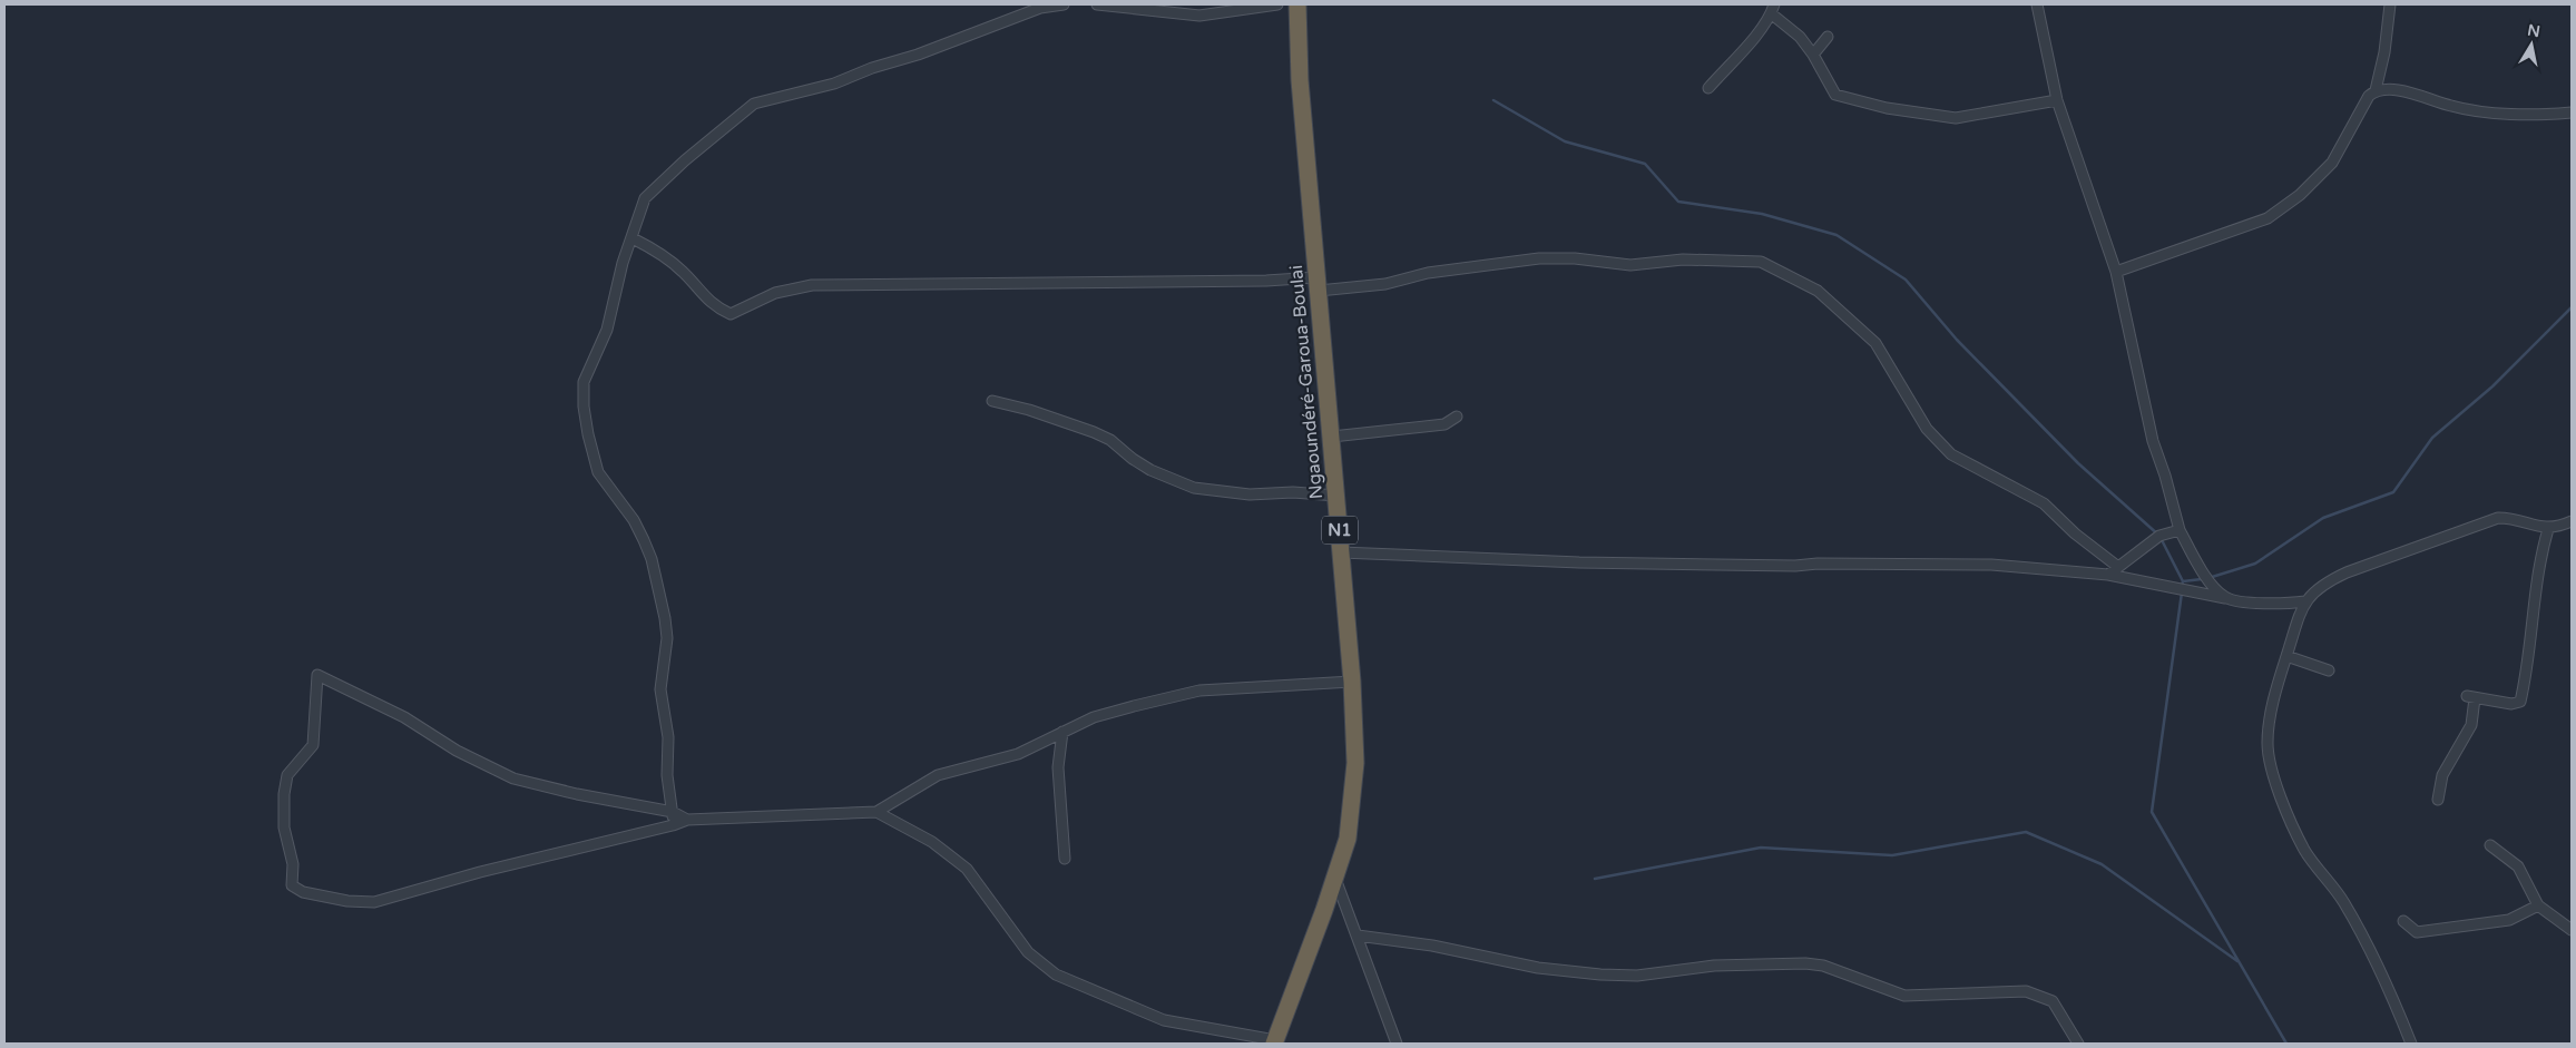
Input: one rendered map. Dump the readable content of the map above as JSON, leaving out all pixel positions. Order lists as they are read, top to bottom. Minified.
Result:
{"streets":{"highway":["Ngaoundéré-Garoua-Boulai","N1"]},"north":"top"}
